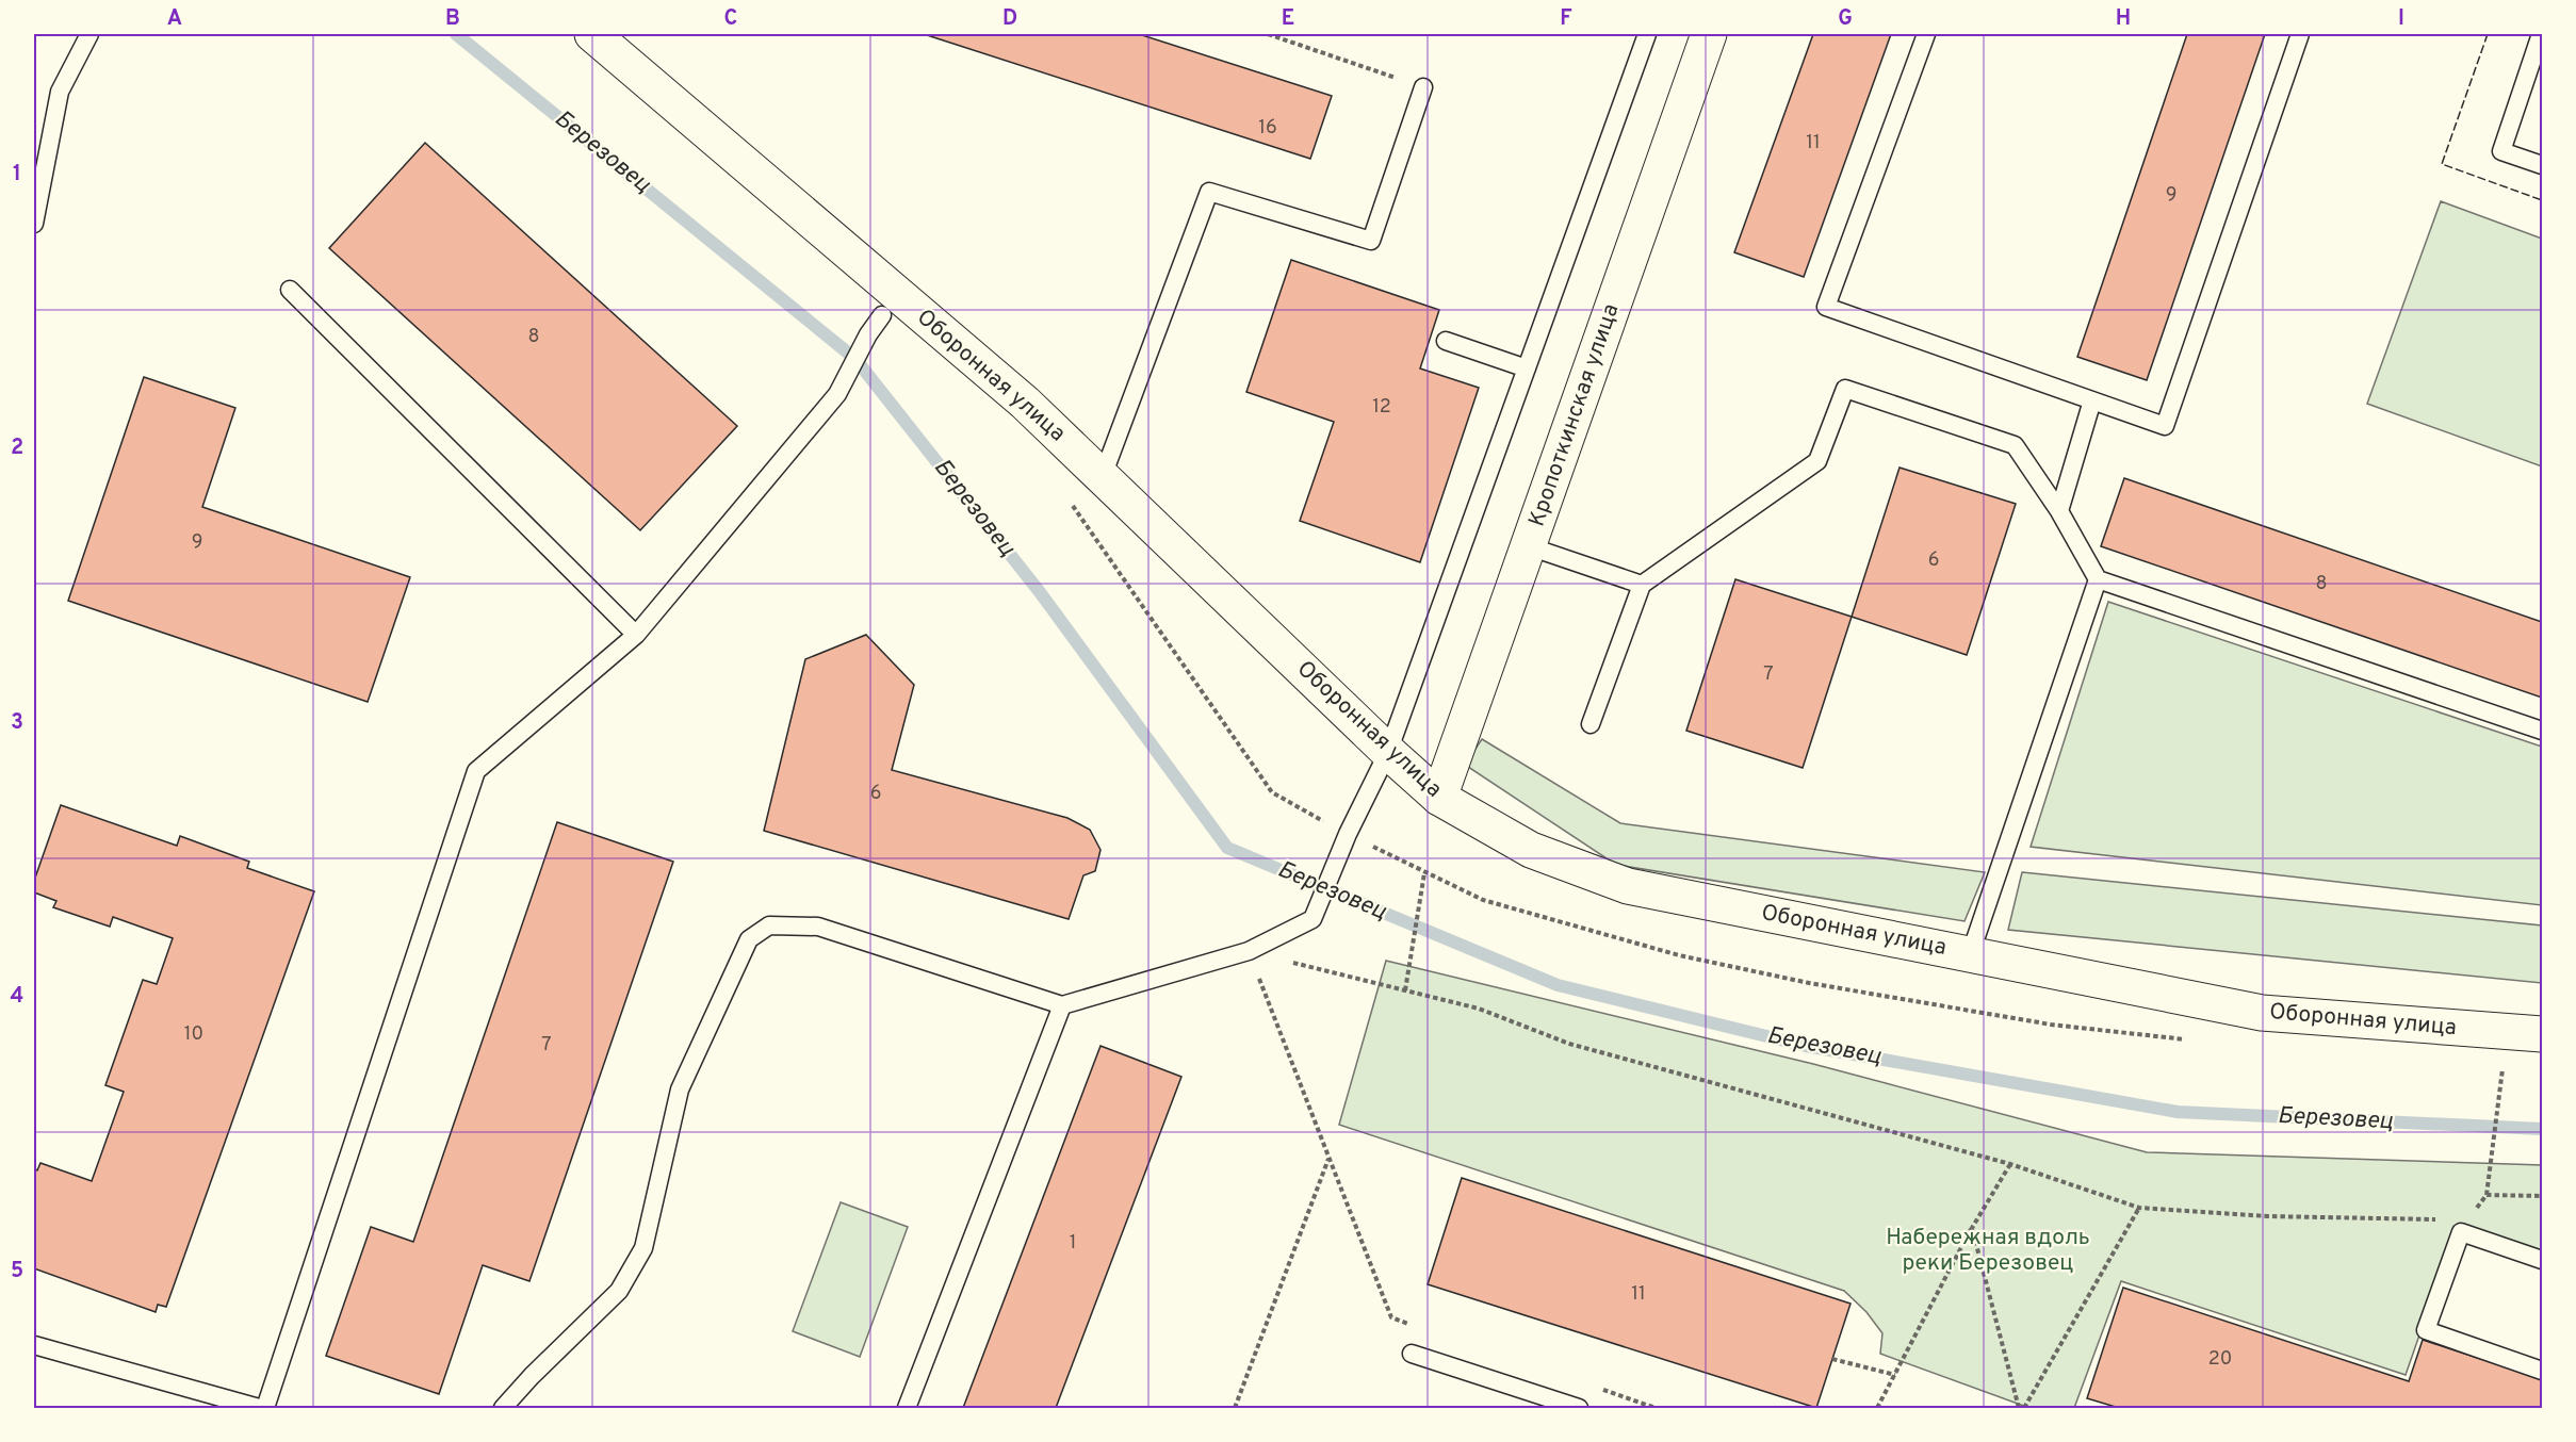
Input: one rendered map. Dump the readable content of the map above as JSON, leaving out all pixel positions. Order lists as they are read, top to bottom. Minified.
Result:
{"streets":{"street":["Оборонная улица","Кропоткинская улица"]},"crossings":[["Оборонная улица","Кропоткинская улица"]],"water":["Березовец"],"parks":["Набережная вдоль реки Березовец"],"house_numbers":["16","11","9","8","12","9","6","8","7","6","10","7","1","11","20"],"grid":{"columns":["A","B","C","D","E","F","G","H","I"],"rows":["1","2","3","4","5"]}}
